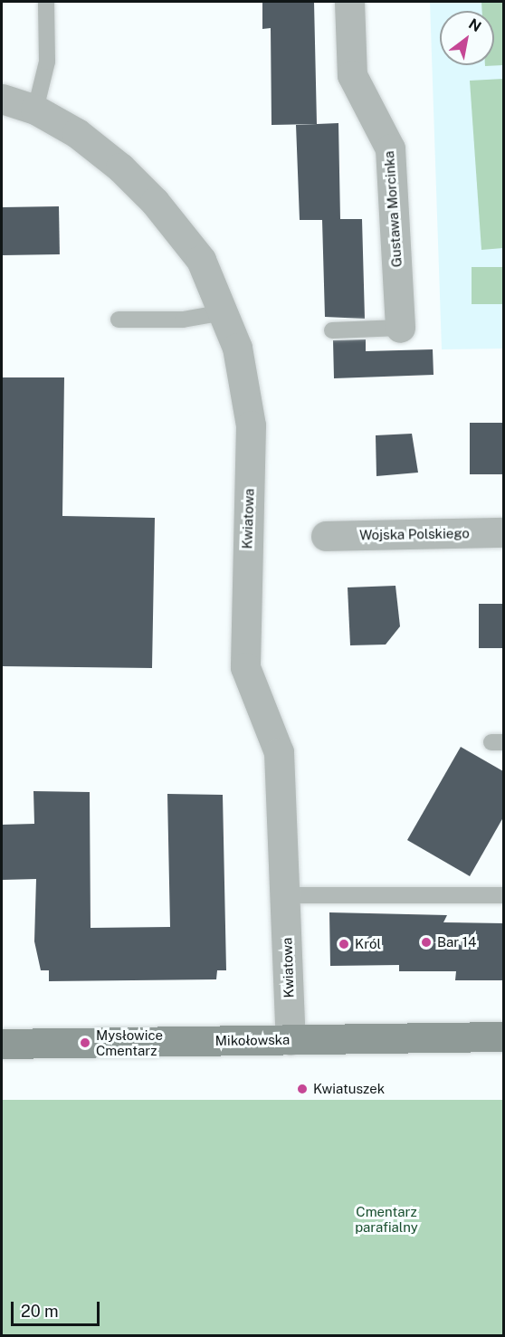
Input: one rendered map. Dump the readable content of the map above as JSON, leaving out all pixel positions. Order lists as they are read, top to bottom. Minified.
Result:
{"streets":{"street":["Gustawa Morcinka","Kwiatowa","Wojska Polskiego","Mikołowska"]},"crossings":[["Kwiatowa","Mikołowska"]],"parks":["Cmentarz parafialny"],"places":["Bar 14","Król","Mysłowice Cmentarz","Kwiatuszek"],"scale_bar":"20 m","north":"top right"}
